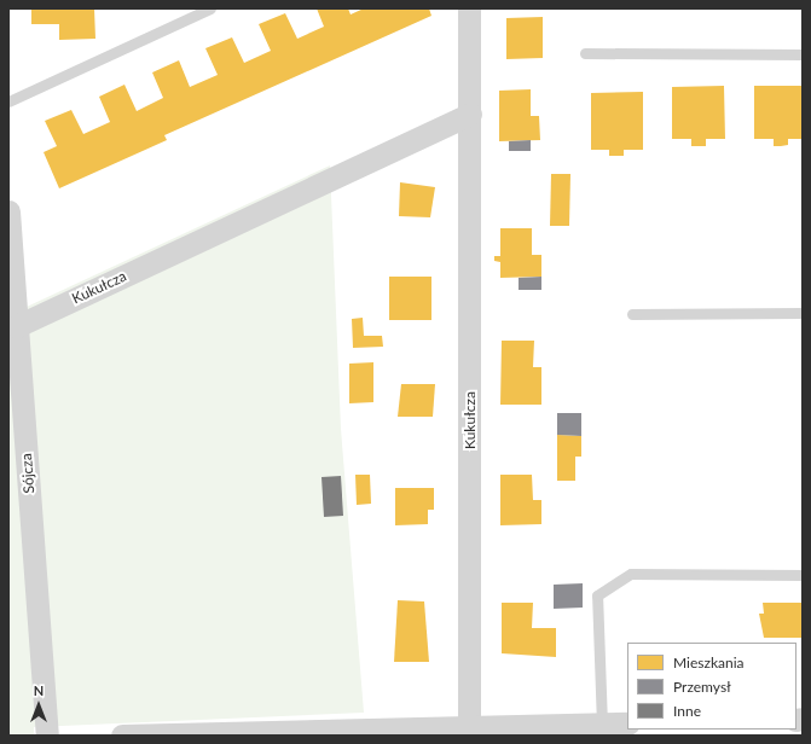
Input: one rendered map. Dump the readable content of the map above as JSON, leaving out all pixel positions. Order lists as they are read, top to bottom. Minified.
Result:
{"streets":{"street":["Kukułcza","Sójcza"]},"crossings":[["Kukułcza","Sójcza"]],"legend":["Mieszkania","Przemysł","Inne"],"north":"top"}
